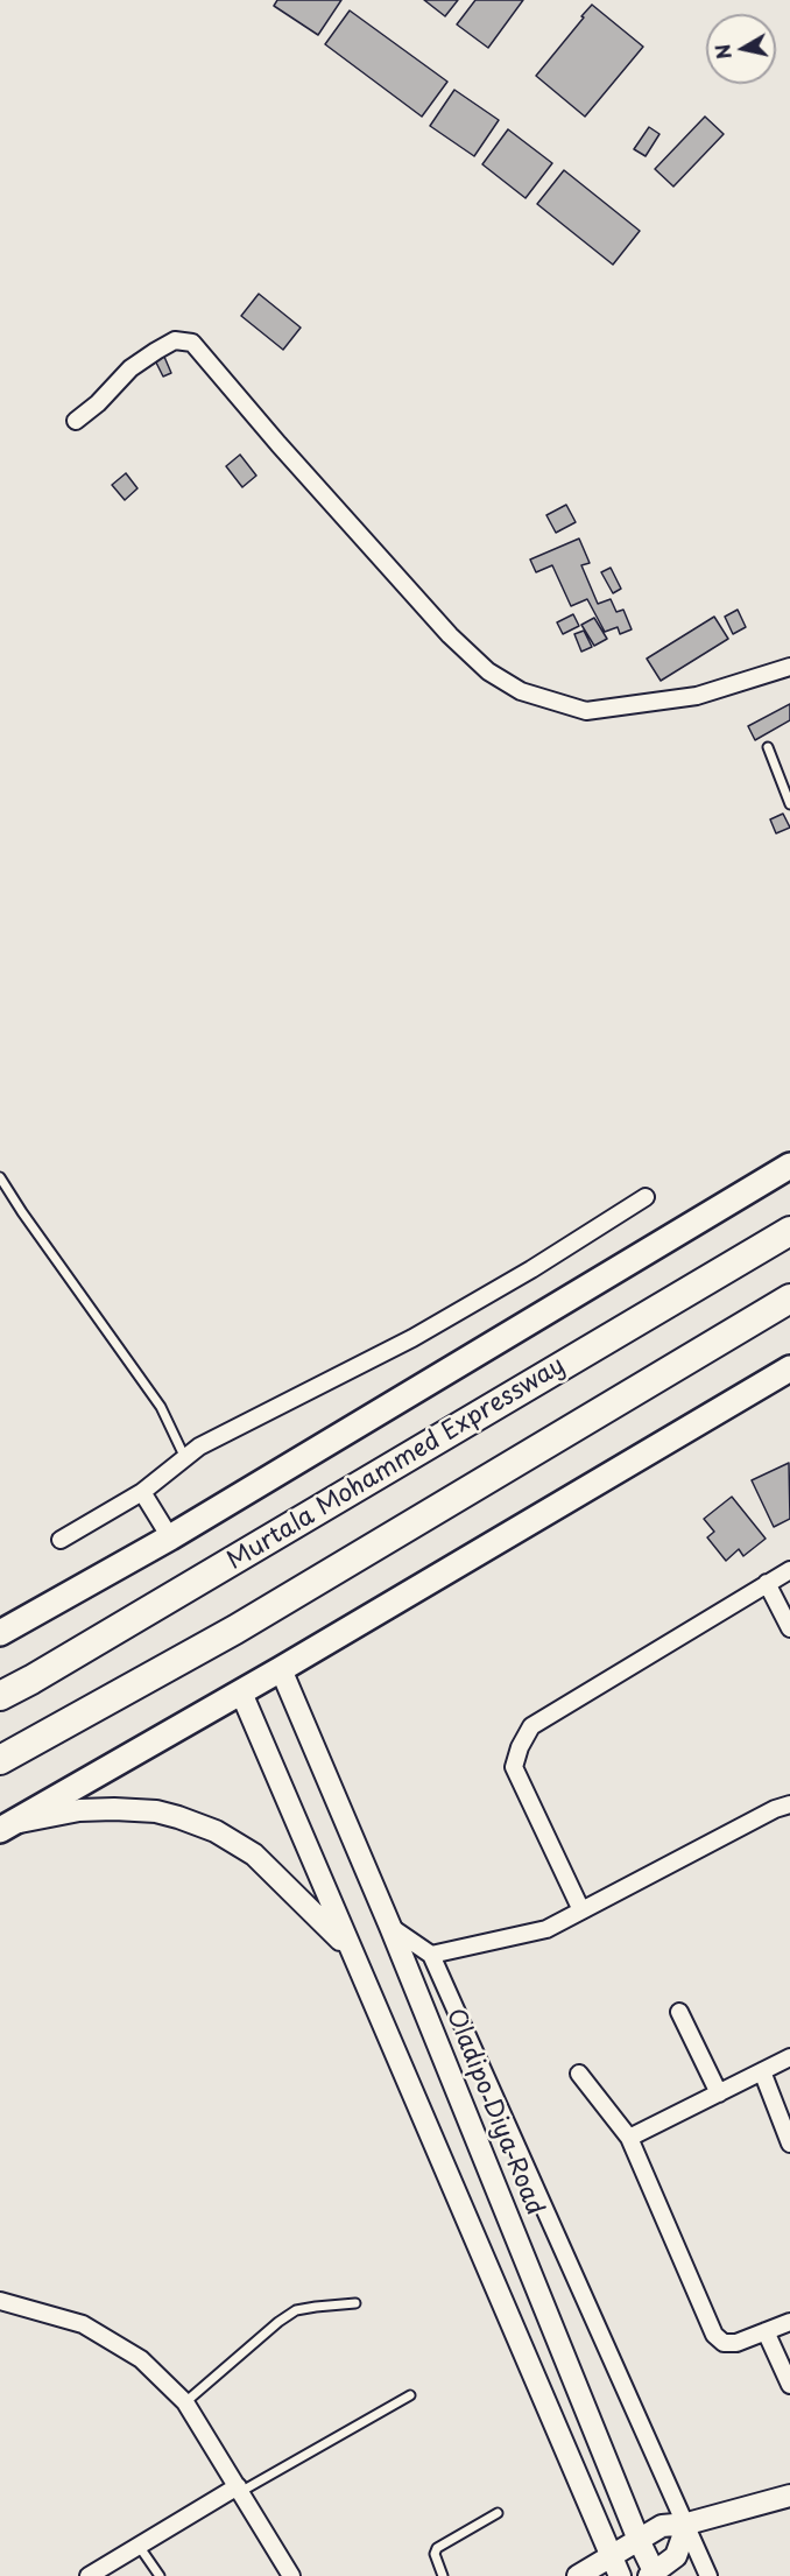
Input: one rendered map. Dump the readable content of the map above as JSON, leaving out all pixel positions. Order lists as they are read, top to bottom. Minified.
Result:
{"streets":{"highway":["Murtala Mohammed Expressway"],"main road":["Oladipo Diya Road"]},"north":"left"}
